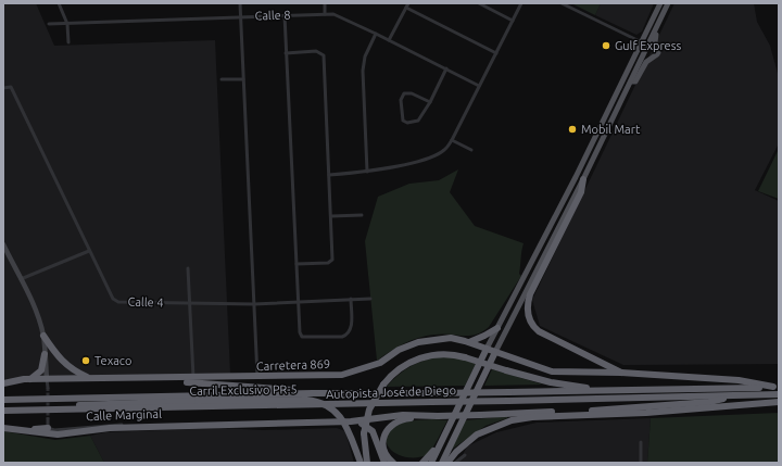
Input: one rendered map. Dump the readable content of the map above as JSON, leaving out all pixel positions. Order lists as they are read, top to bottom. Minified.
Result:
{"streets":{"highway":["Carretera 869","Carril Exclusivo PR-5","Autopista José de Diego","Calle Marginal"],"street":["Calle 8","Calle 4"]},"crossings":[["Carretera 869","Autopista José de Diego"]],"places":["Gulf Express","Mobil Mart","Texaco"]}
